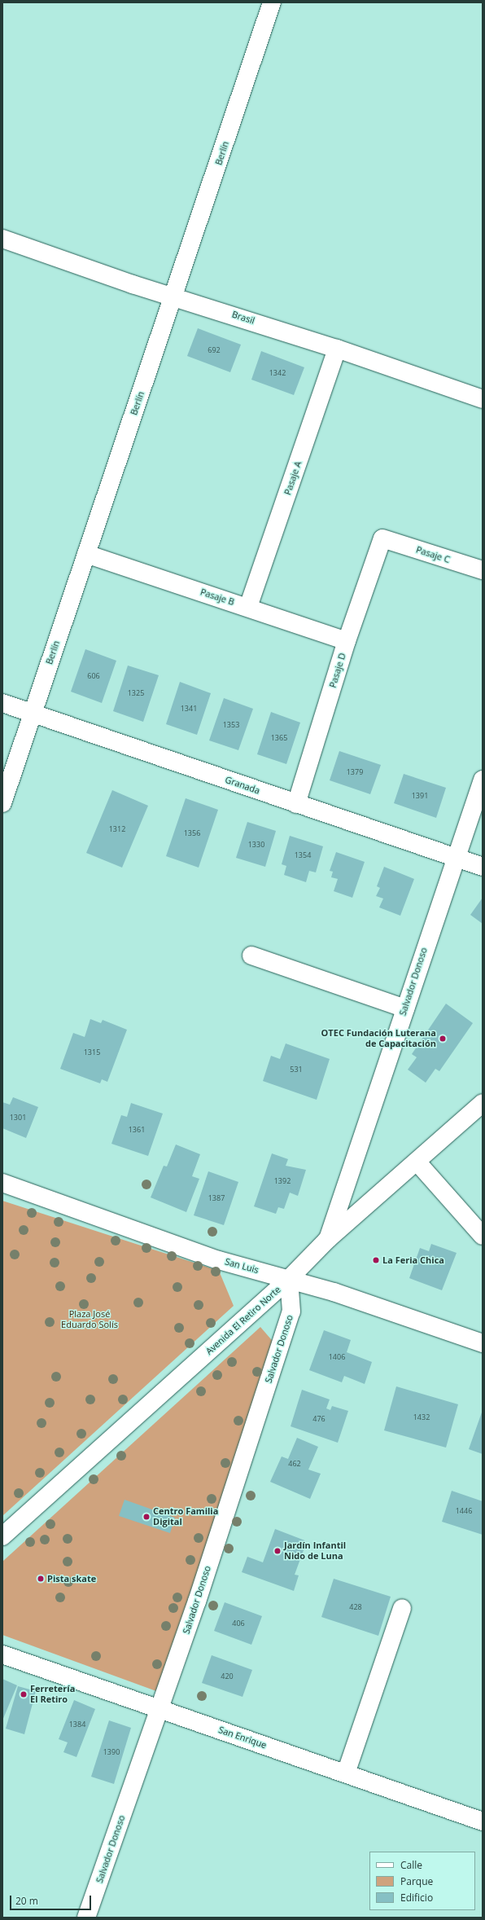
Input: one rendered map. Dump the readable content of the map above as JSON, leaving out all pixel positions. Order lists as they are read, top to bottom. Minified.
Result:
{"streets":{"street":["Berlín","Brasil","Pasaje A","Pasaje C","Pasaje B","Pasaje D","Granada","Salvador Donoso","San Luis","Avenida El Retiro Norte","San Enrique"]},"crossings":[["Berlín","Brasil"],["Berlín","Pasaje B"],["Berlín","Granada"],["Brasil","Pasaje A"],["Pasaje A","Pasaje B"],["Pasaje C","Pasaje D"],["Pasaje B","Pasaje D"],["Pasaje D","Granada"],["Granada","Salvador Donoso"],["Salvador Donoso","San Luis"],["Salvador Donoso","Avenida El Retiro Norte"],["Salvador Donoso","San Enrique"],["San Luis","Avenida El Retiro Norte"]],"parks":["Plaza José Eduardo Solís"],"places":["OTEC Fundación Luterana de Capacitación","La Feria Chica","Centro Familia Digital","Jardín Infantil Nido de Luna","Pista skate","Ferretería El Retiro"],"house_numbers":["692","1342","606","1325","1341","1353","1365","1379","1391","1312","1356","1330","1354","1315","531","1301","1361","1392","1387","1406","1432","476","462","1446","428","406","420","1384","1390"],"legend":["Calle","Parque","Edificio"],"scale_bar":"20 m"}
